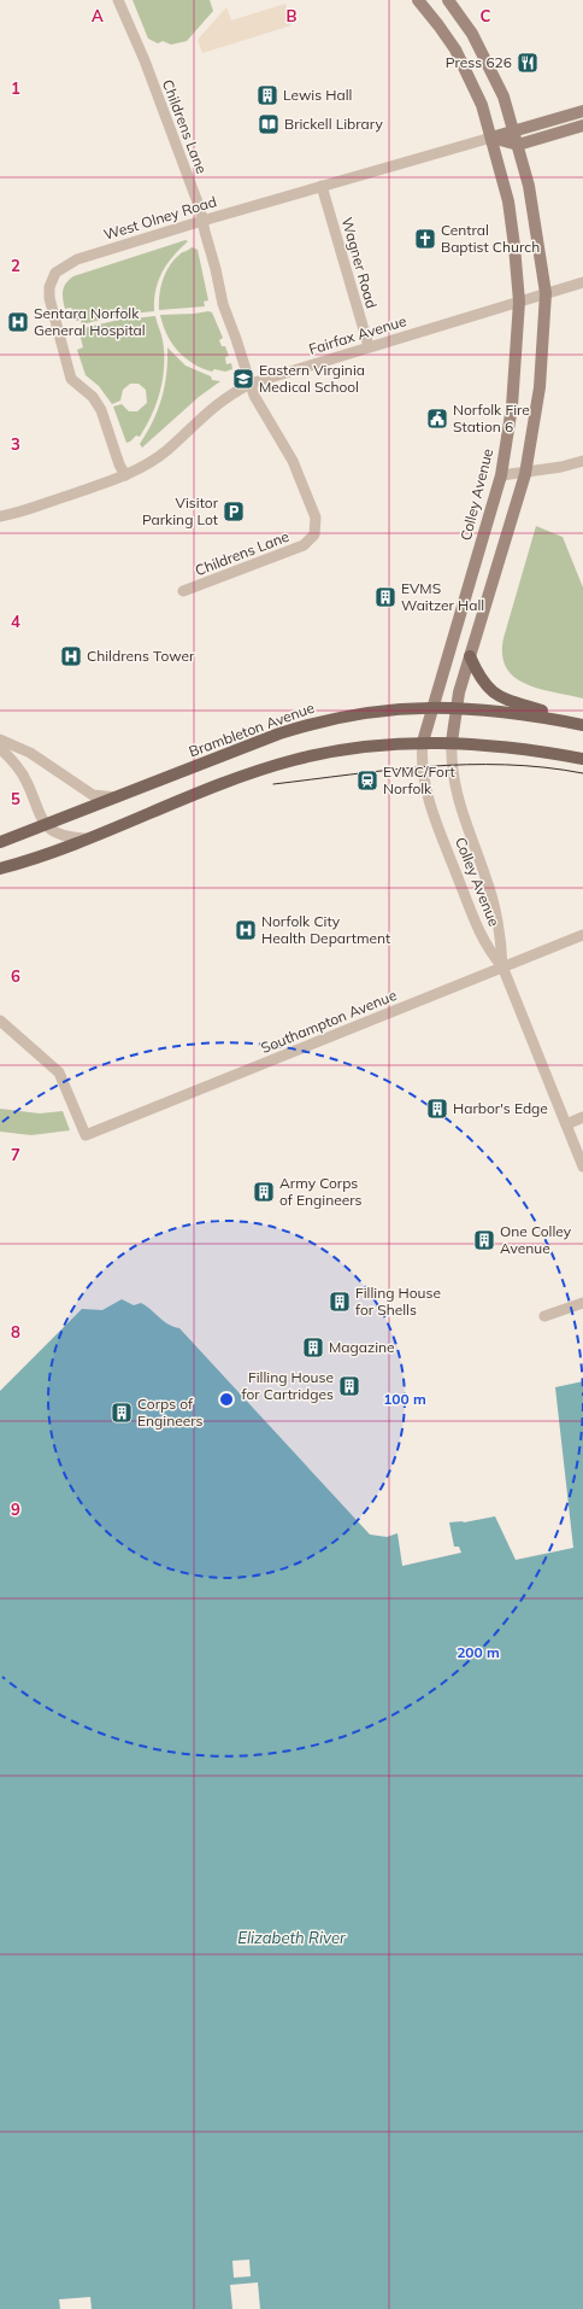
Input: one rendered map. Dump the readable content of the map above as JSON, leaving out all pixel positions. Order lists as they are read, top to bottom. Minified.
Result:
{"streets":{"main road":["West Olney Road","Colley Avenue","Brambleton Avenue"],"street":["Childrens Lane","Wagner Road","Fairfax Avenue","Southampton Avenue"]},"crossings":[["Childrens Lane","West Olney Road"],["Childrens Lane","Fairfax Avenue"],["West Olney Road","Wagner Road"],["West Olney Road","Fairfax Avenue"],["West Olney Road","Colley Avenue"],["Wagner Road","Fairfax Avenue"],["Fairfax Avenue","Colley Avenue"],["Colley Avenue","Brambleton Avenue"],["Colley Avenue","Southampton Avenue"]],"water":["Elizabeth River"],"places":{"restaurant":["Press 626"],"building":["Lewis Hall","EVMS Waitzer Hall","Harbor's Edge","Army Corps of Engineers","One Colley Avenue","Filling House for Shells","Magazine","Filling House for Cartridges","Corps of Engineers"],"library":["Brickell Library"],"church":["Central Baptist Church"],"hospital":["Sentara Norfolk General Hospital","Childrens Tower","Norfolk City Health Department"],"school or university":["Eastern Virginia Medical School"],"public building":["Norfolk Fire Station 6"],"parking":["Visitor Parking Lot"],"station":["EVMC/Fort Norfolk"]},"grid":{"columns":["A","B","C"],"rows":["1","2","3","4","5","6","7","8","9"]},"rings":["100 m","200 m"]}
